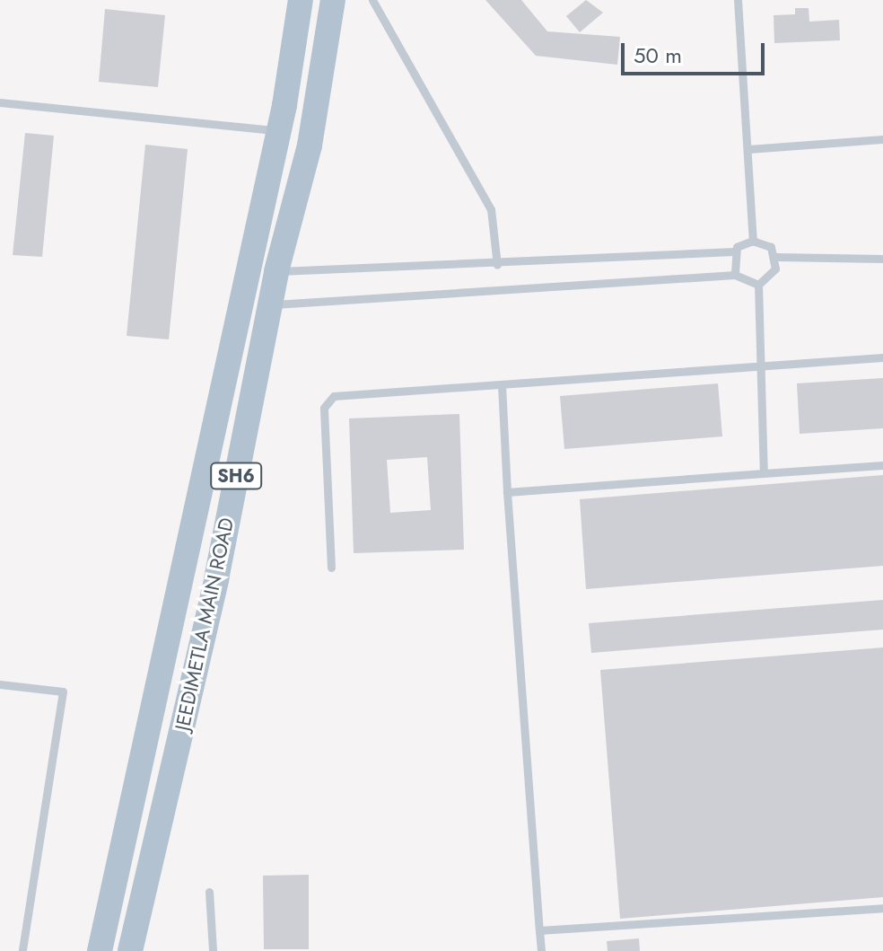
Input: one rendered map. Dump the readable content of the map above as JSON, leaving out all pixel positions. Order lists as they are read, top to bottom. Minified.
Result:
{"streets":{"main road":["SH6","JEEDIMETLA MAIN ROAD"]},"scale_bar":"50 m"}
